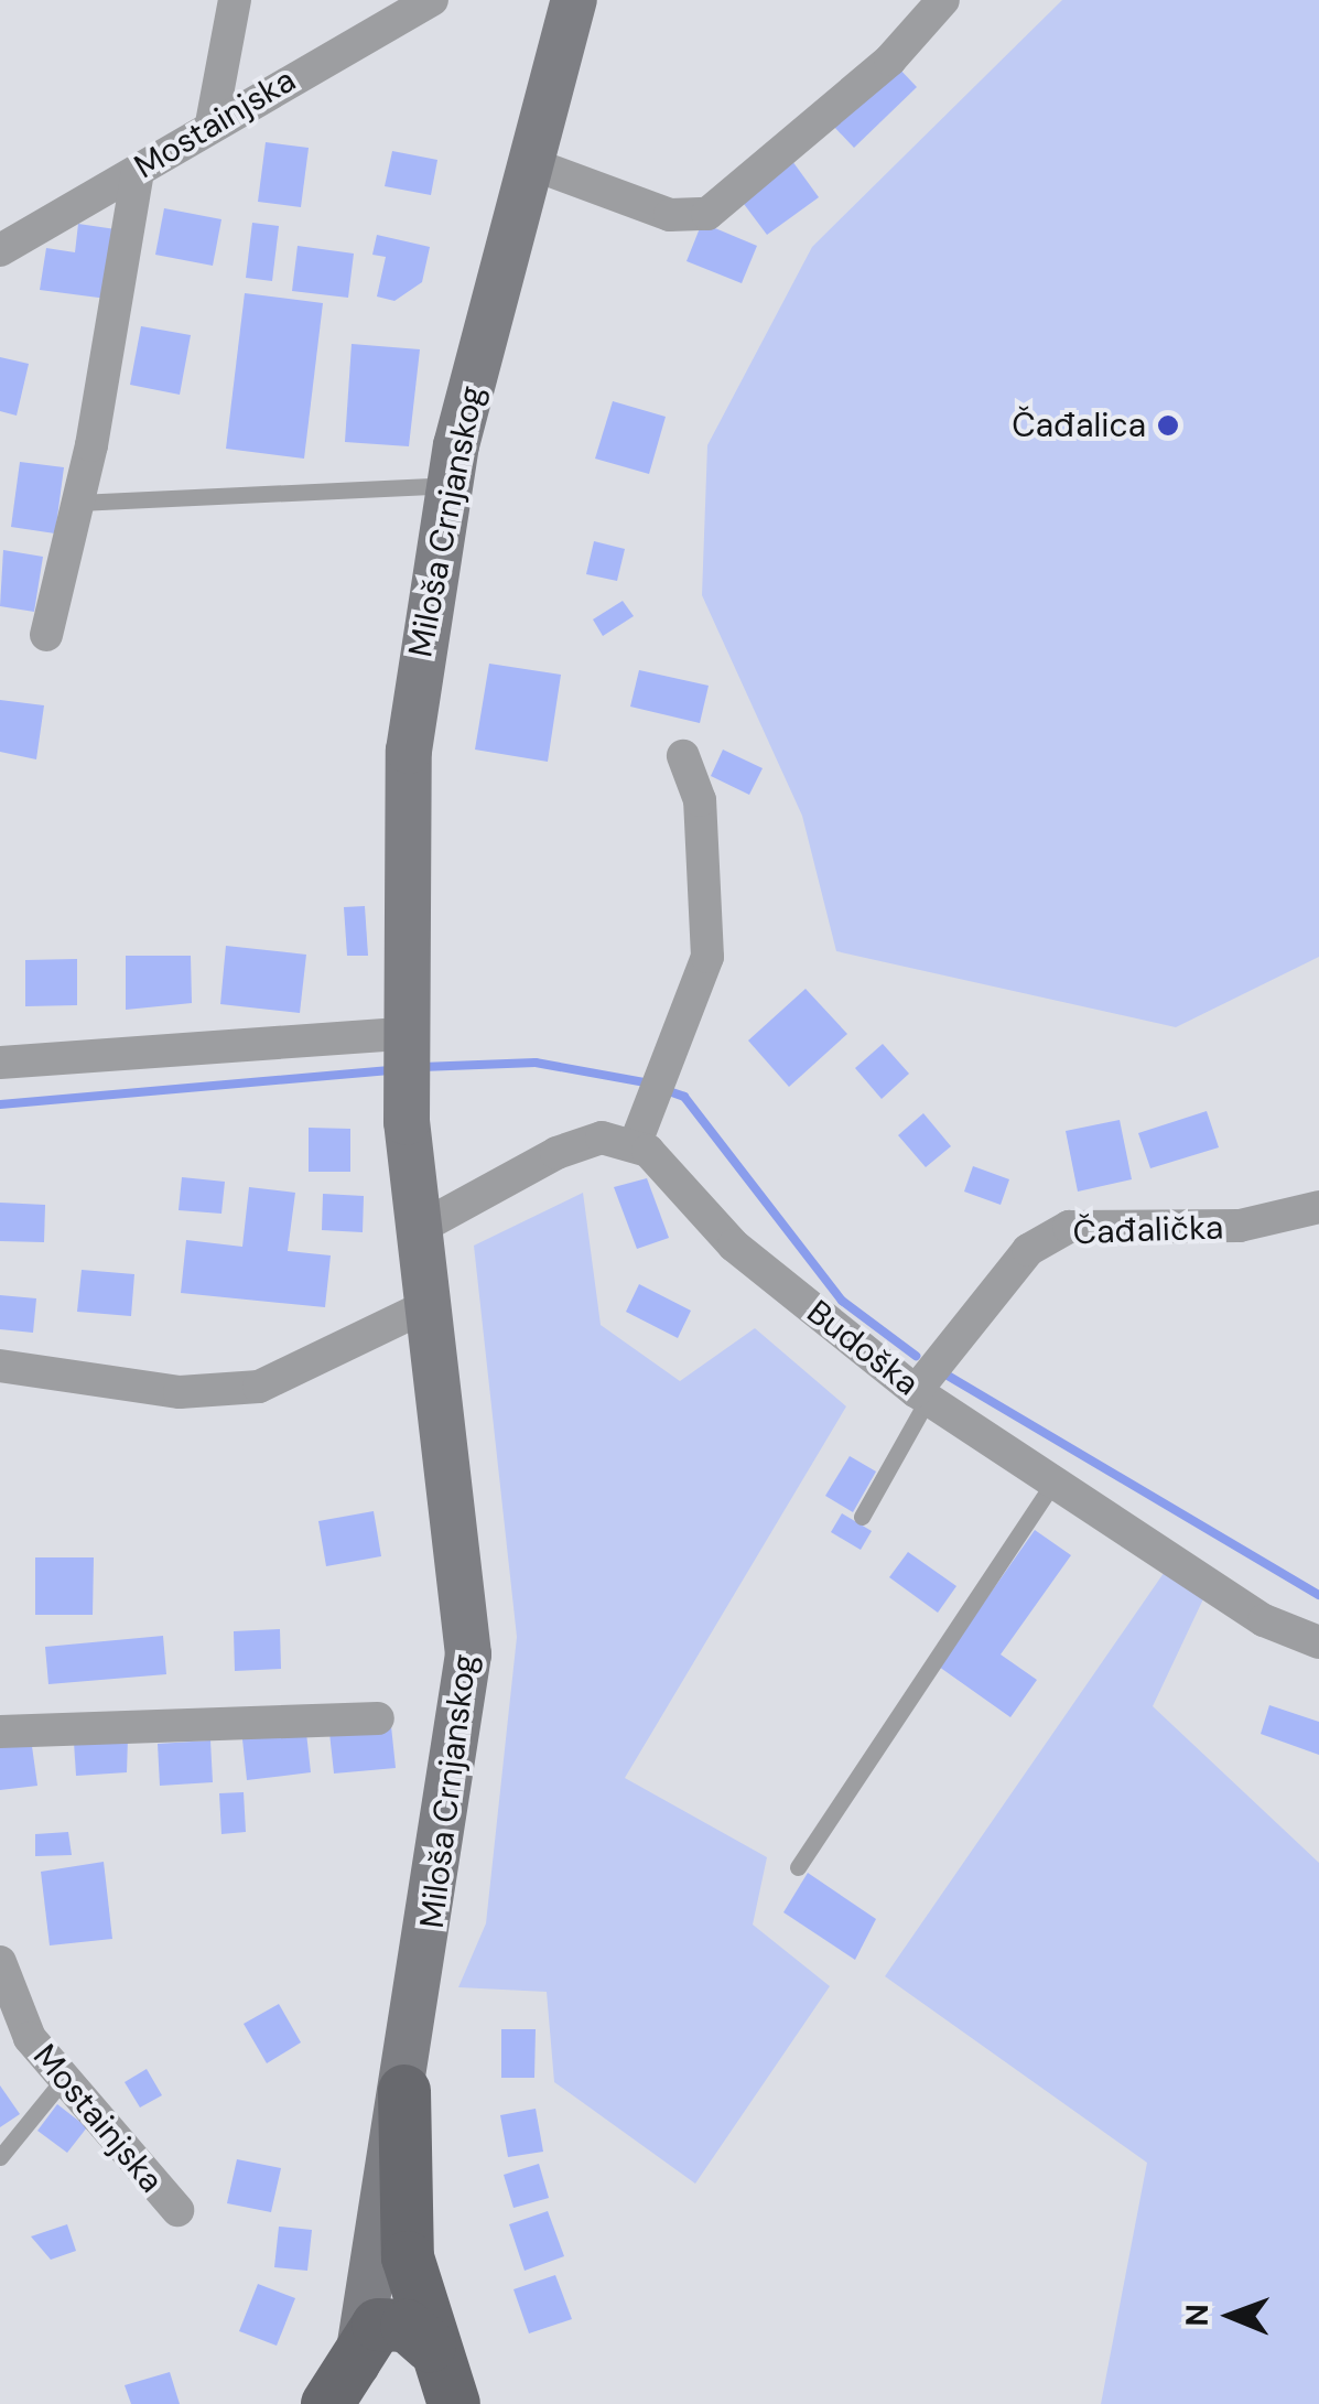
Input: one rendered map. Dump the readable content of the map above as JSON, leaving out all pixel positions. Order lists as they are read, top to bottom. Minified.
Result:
{"streets":{"main road":["Miloša Crnjanskog"],"street":["Mostainjska","Čađalička","Budoška"]},"crossings":[["Čađalička","Budoška"]],"places":["Čađalica"],"north":"left"}
